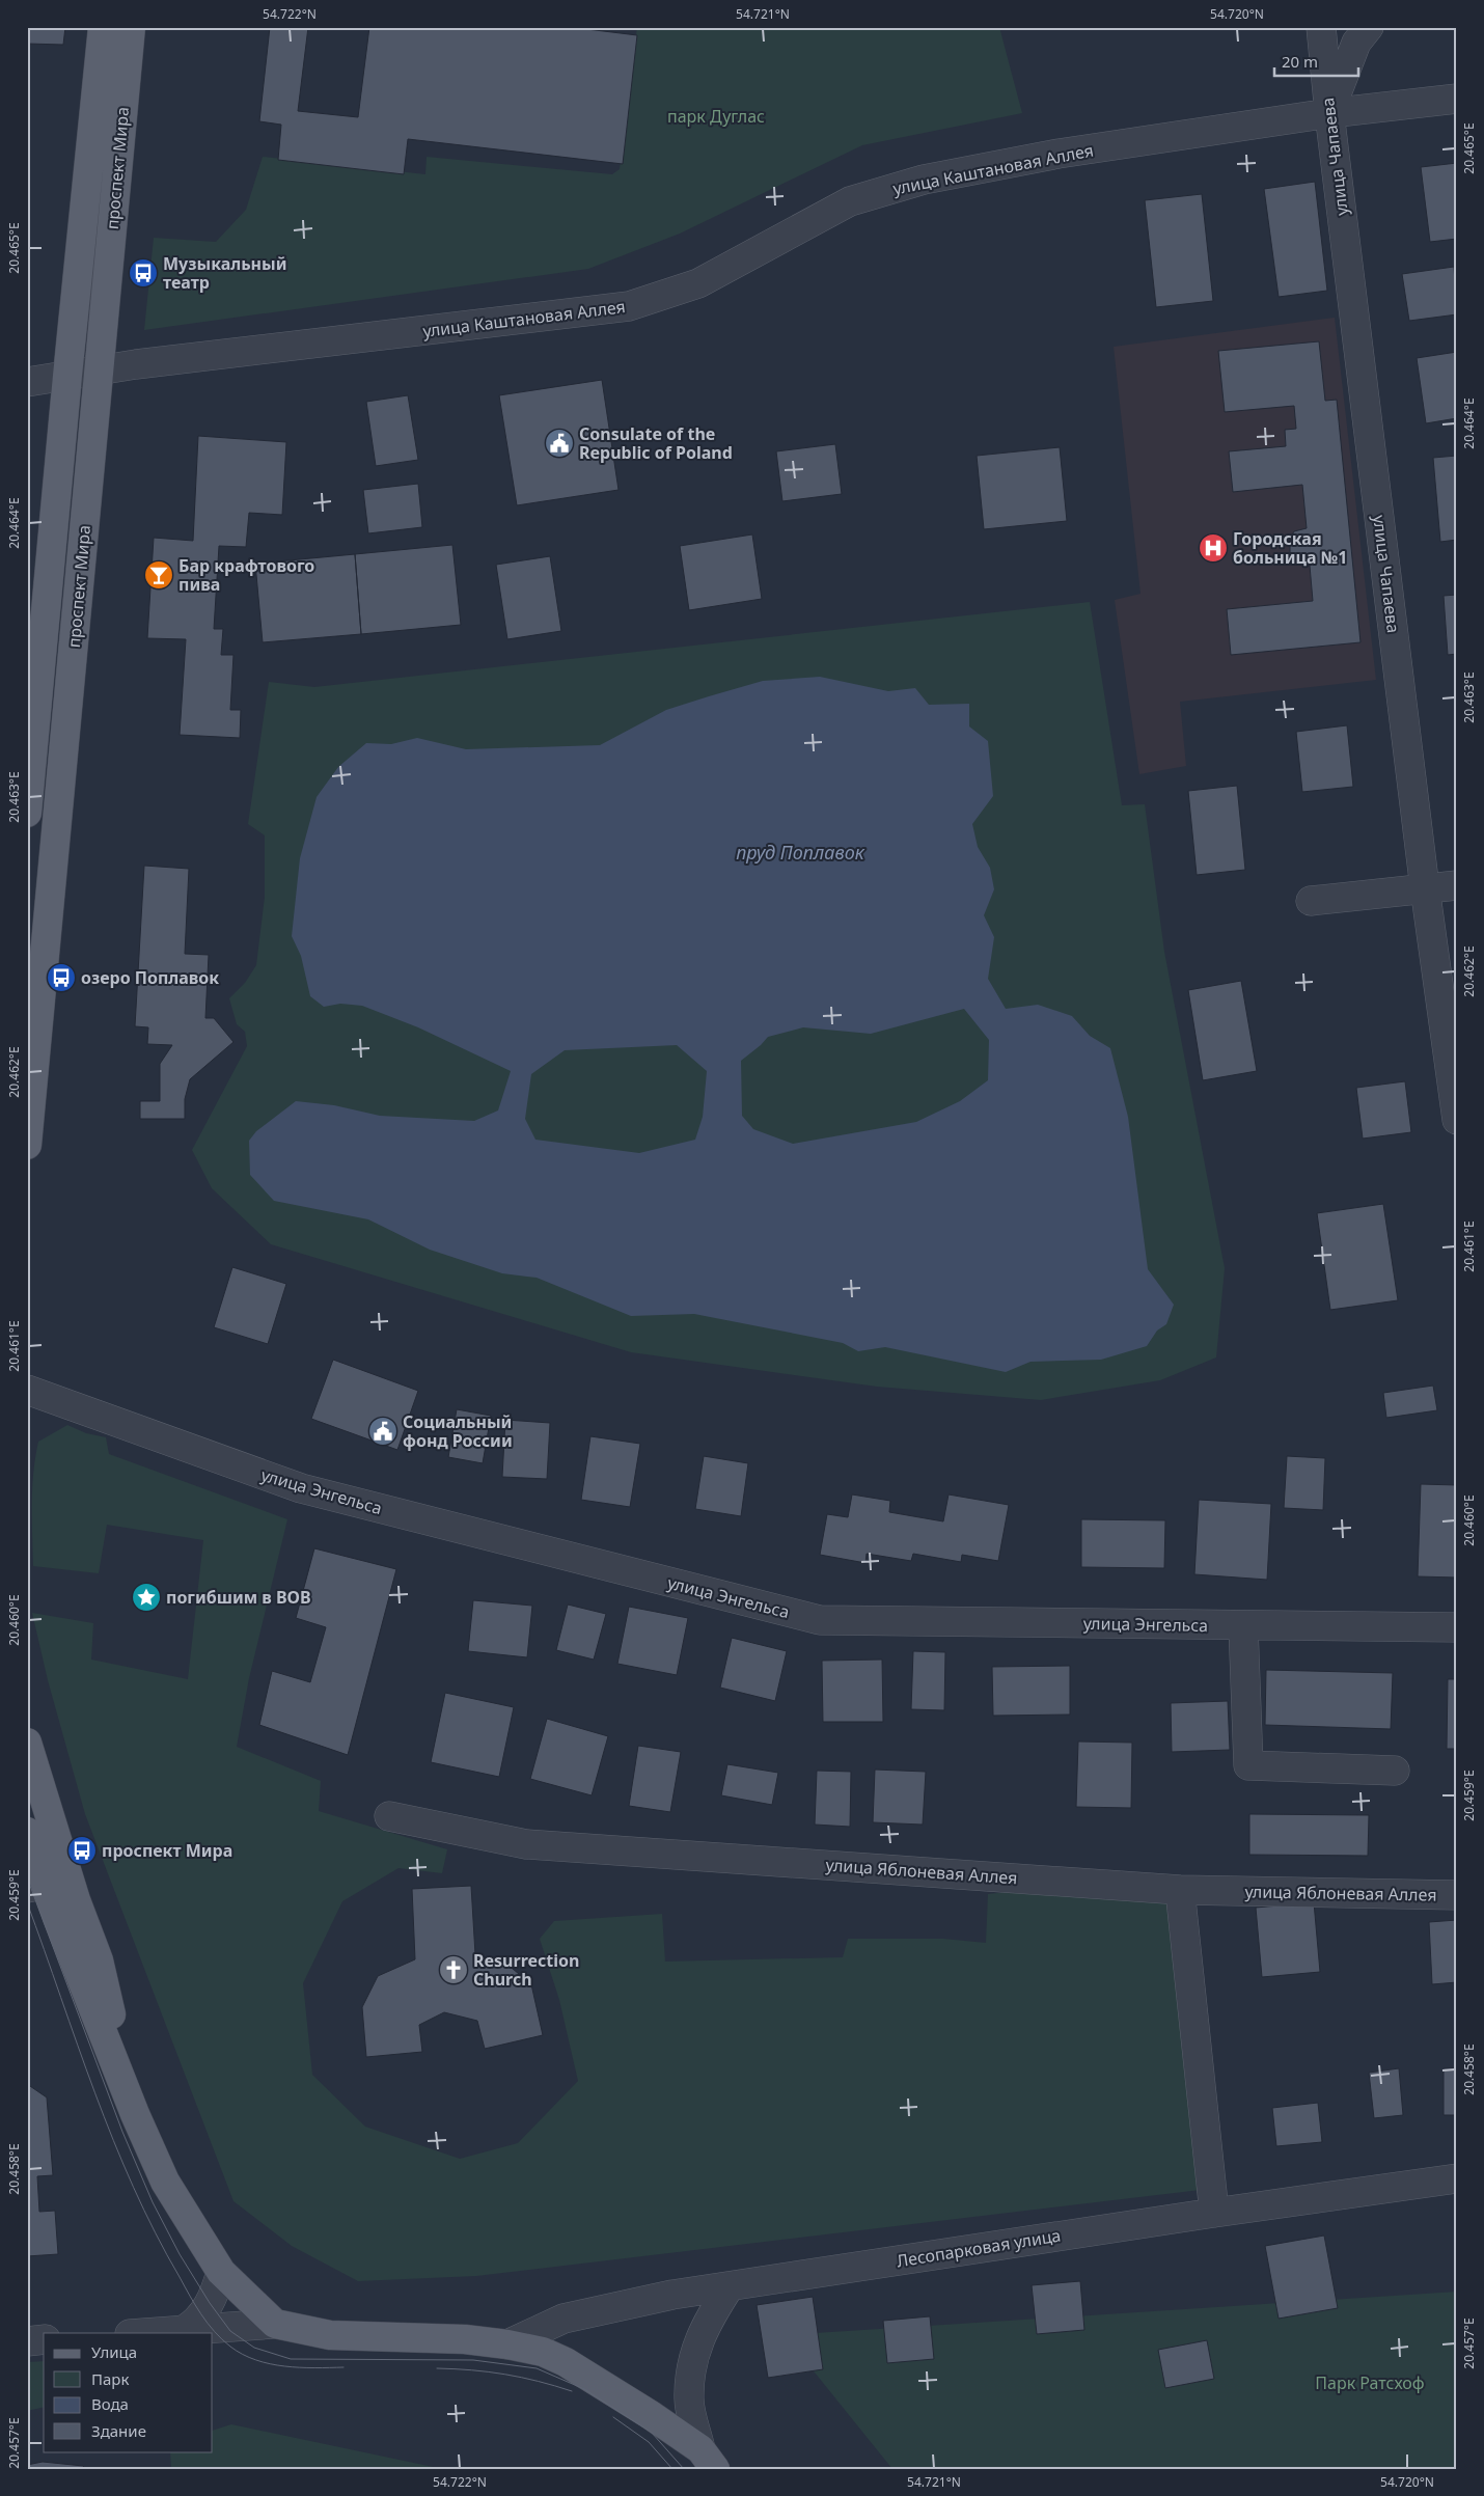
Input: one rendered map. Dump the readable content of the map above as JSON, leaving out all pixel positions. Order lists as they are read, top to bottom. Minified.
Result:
{"streets":{"main road":["проспект Мира"],"street":["улица Чапаева","улица Каштановая Аллея","улица Энгельса","улица Яблоневая Аллея","Лесопарковая улица"]},"crossings":[["улица Чапаева","улица Каштановая Аллея"],["проспект Мира","улица Каштановая Аллея"]],"water":["пруд Поплавок"],"parks":["парк Дуглас","Парк Ратсхоф"],"places":{"bus stop":["Музыкальный театр","озеро Поплавок","проспект Мира"],"public building":["Consulate of the Republic of Poland","Социальный фонд России"],"hospital":["Городская больница №1"],"bar":["Бар крафтового пива"],"place":["погибшим в ВОВ"],"church":["Resurrection Church"]},"legend":["Улица","Парк","Вода","Здание"],"scale_bar":"20 m","coordinates":["54.722°N","54.721°N","54.720°N","20.465°E","20.464°E","20.463°E","20.462°E","20.461°E","20.460°E","20.459°E","20.458°E","20.457°E"]}
